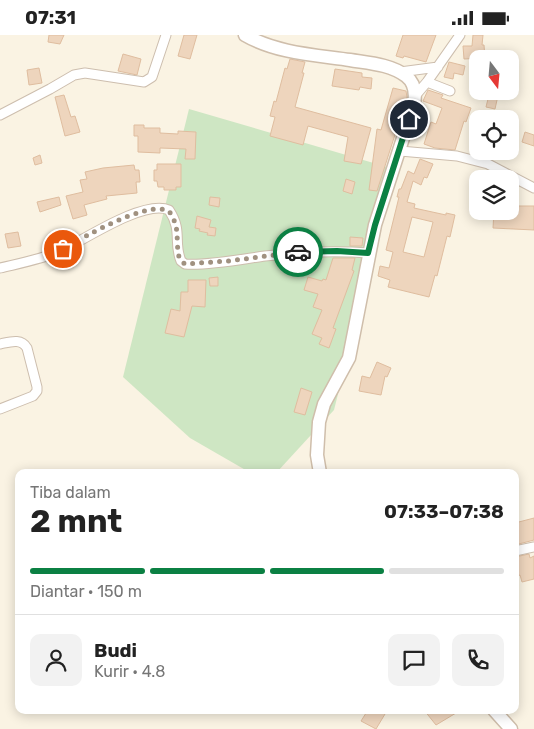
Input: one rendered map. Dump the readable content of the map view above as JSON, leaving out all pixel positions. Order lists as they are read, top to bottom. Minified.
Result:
{"north":"bottom","page":{"status":"07:31","heading":["2 mnt","Tiba dalam","07:33–07:38"],"panel":["Budi","Kurir · 4.8"],"bar":"Diantar · 150 m"}}
